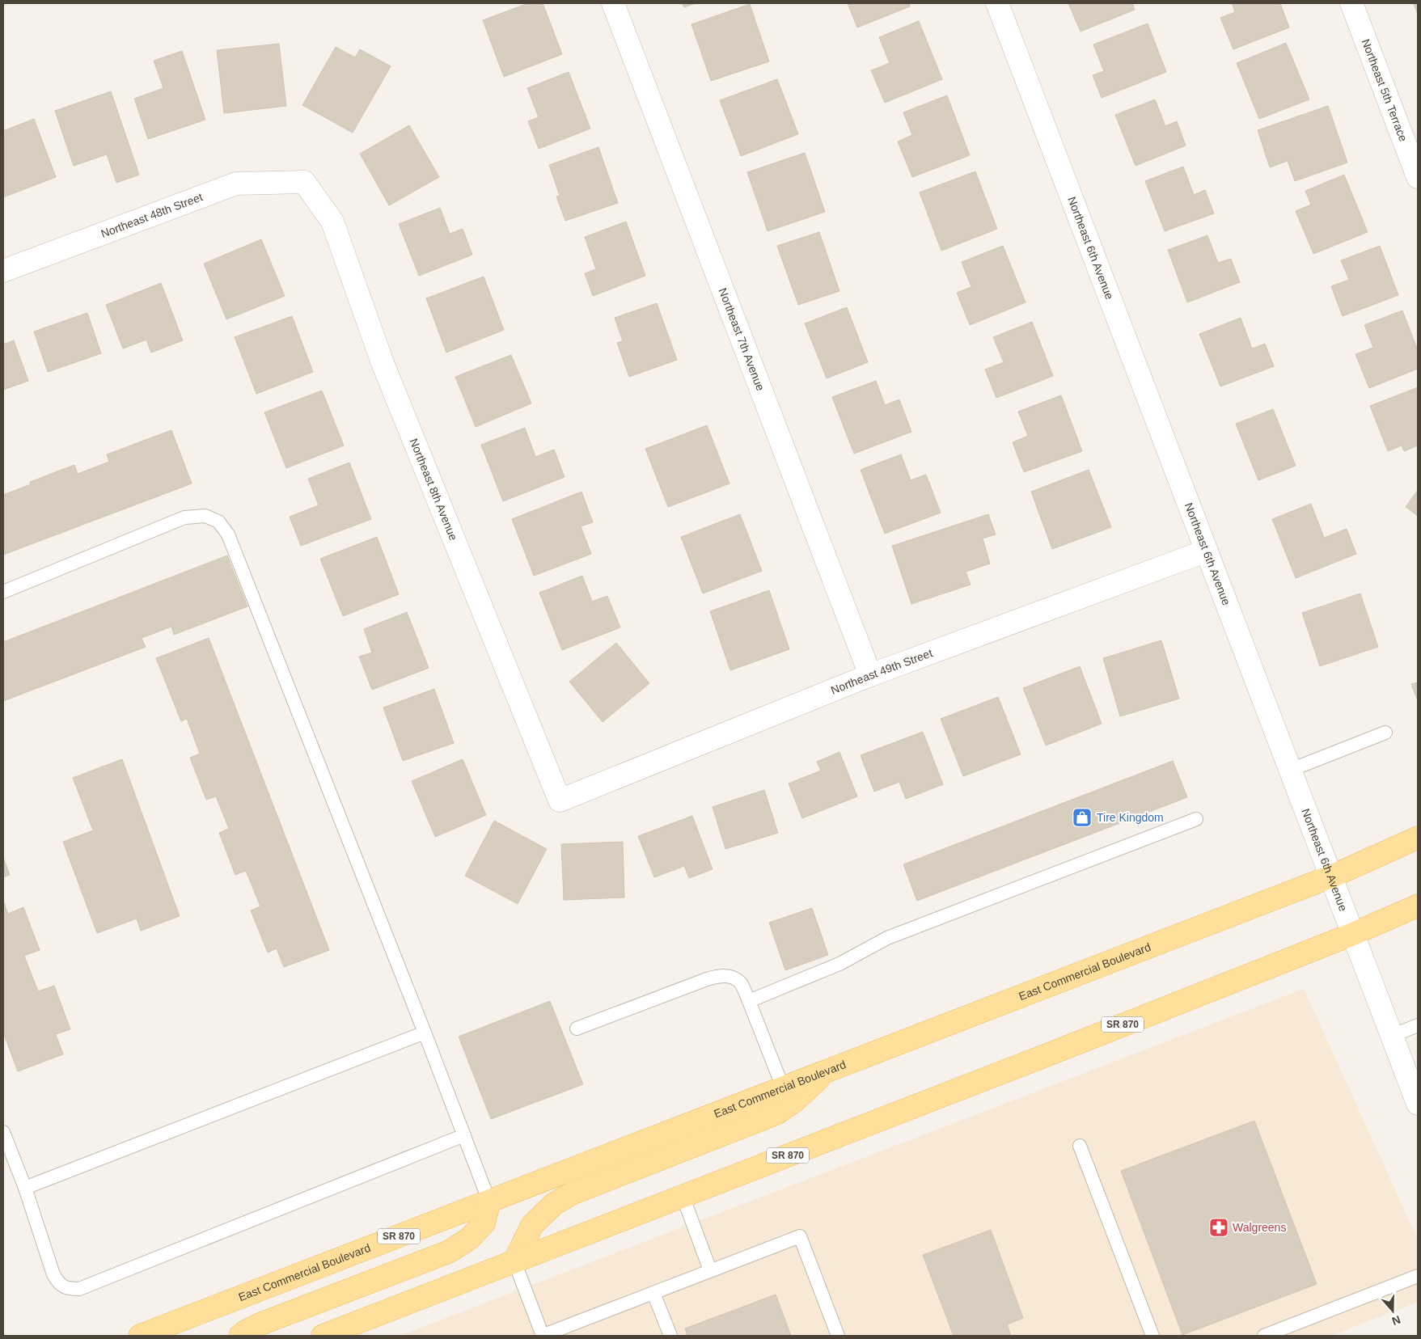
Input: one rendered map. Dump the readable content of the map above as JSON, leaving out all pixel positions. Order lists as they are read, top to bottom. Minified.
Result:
{"streets":{"main road":["East Commercial Boulevard","SR 870"],"street":["Northeast 5th Terrace","Northeast 48th Street","Northeast 6th Avenue","Northeast 7th Avenue","Northeast 8th Avenue","Northeast 49th Street"]},"crossings":[["Northeast 48th Street","Northeast 8th Avenue"],["Northeast 6th Avenue","Northeast 49th Street"],["Northeast 6th Avenue","East Commercial Boulevard"],["Northeast 6th Avenue","SR 870"],["Northeast 7th Avenue","Northeast 49th Street"],["Northeast 8th Avenue","Northeast 49th Street"]],"places":{"shop":["Tire Kingdom"],"pharmacy":["Walgreens"]},"north":"bottom"}
